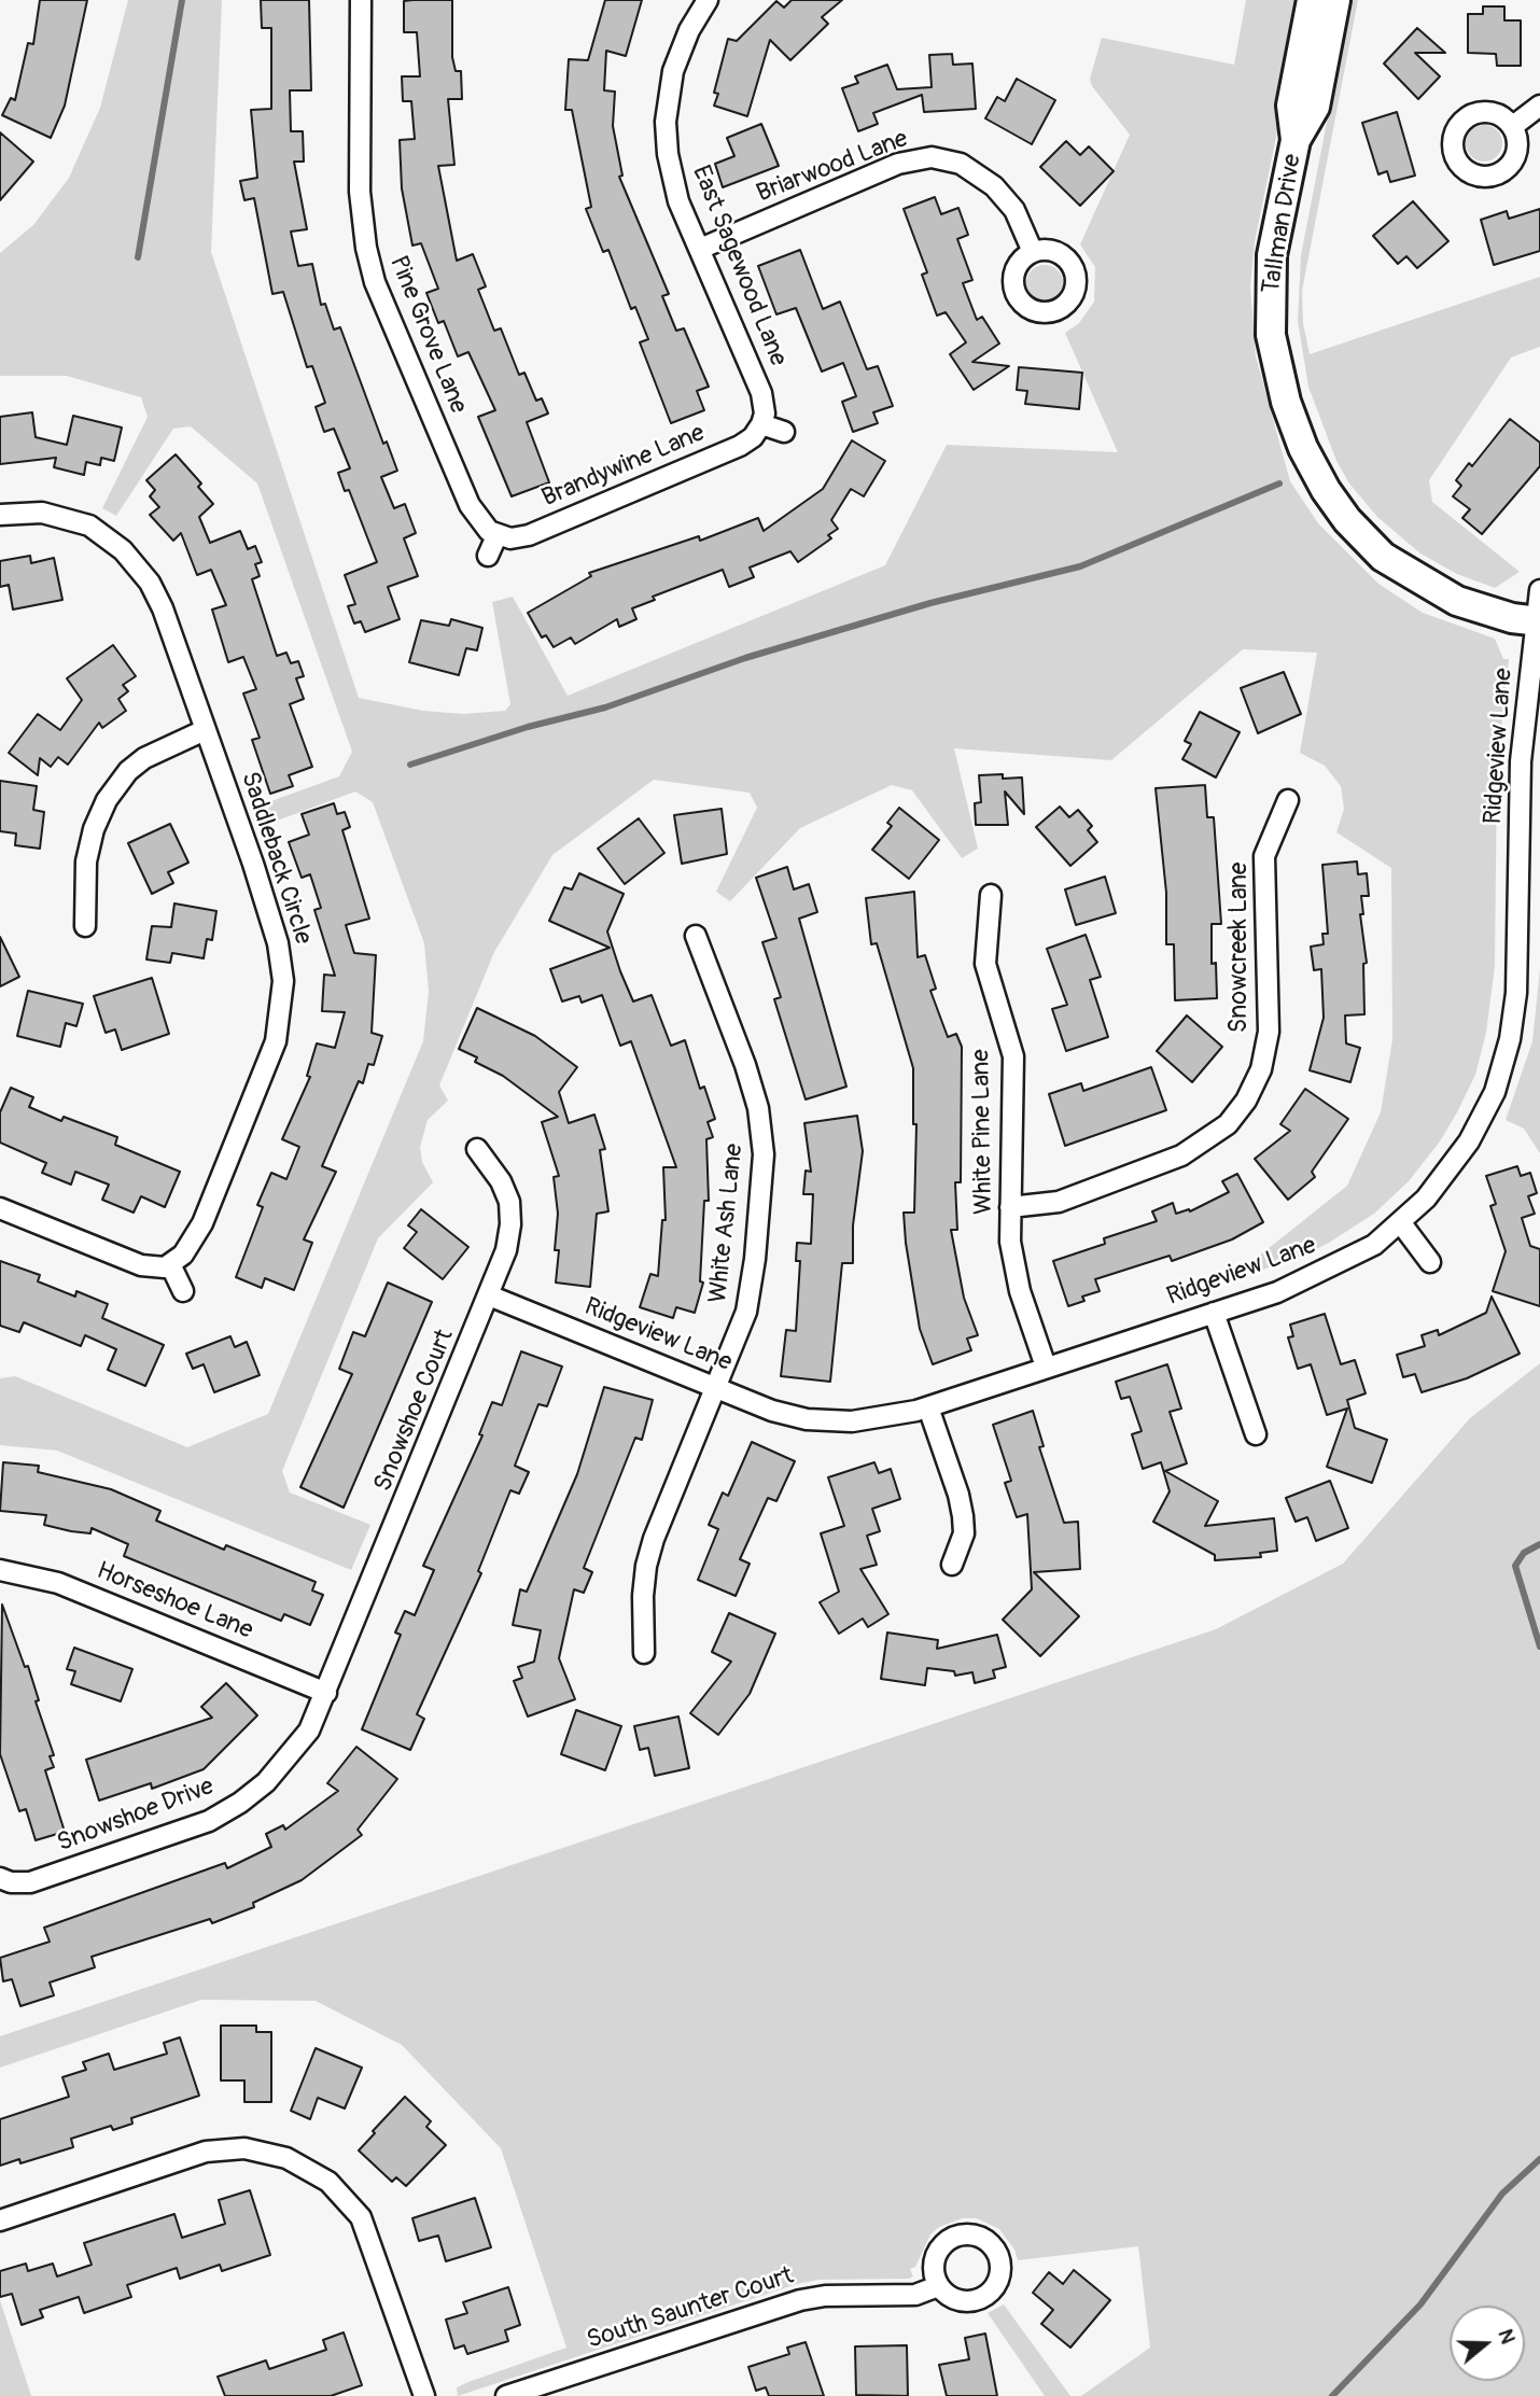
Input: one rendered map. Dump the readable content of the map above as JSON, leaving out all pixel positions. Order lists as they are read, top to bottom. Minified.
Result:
{"streets":{"street":["Briarwood Lane","Tallman Drive","East Sagewood Lane","Pine Grove Lane","Brandywine Lane","Ridgeview Lane","Saddleback Circle","Snowcreek Lane","White Pine Lane","White Ash Lane","Snowshoe Court","Horseshoe Lane","Snowshoe Drive","South Saunter Court"]},"crossings":[["Briarwood Lane","East Sagewood Lane"],["Tallman Drive","Ridgeview Lane"],["East Sagewood Lane","Brandywine Lane"],["Pine Grove Lane","Brandywine Lane"],["Ridgeview Lane","White Pine Lane"],["Ridgeview Lane","White Ash Lane"],["Ridgeview Lane","Snowshoe Court"],["Snowcreek Lane","White Pine Lane"],["Snowshoe Court","Horseshoe Lane"],["Snowshoe Court","Snowshoe Drive"],["Horseshoe Lane","Snowshoe Drive"]],"north":"right"}
